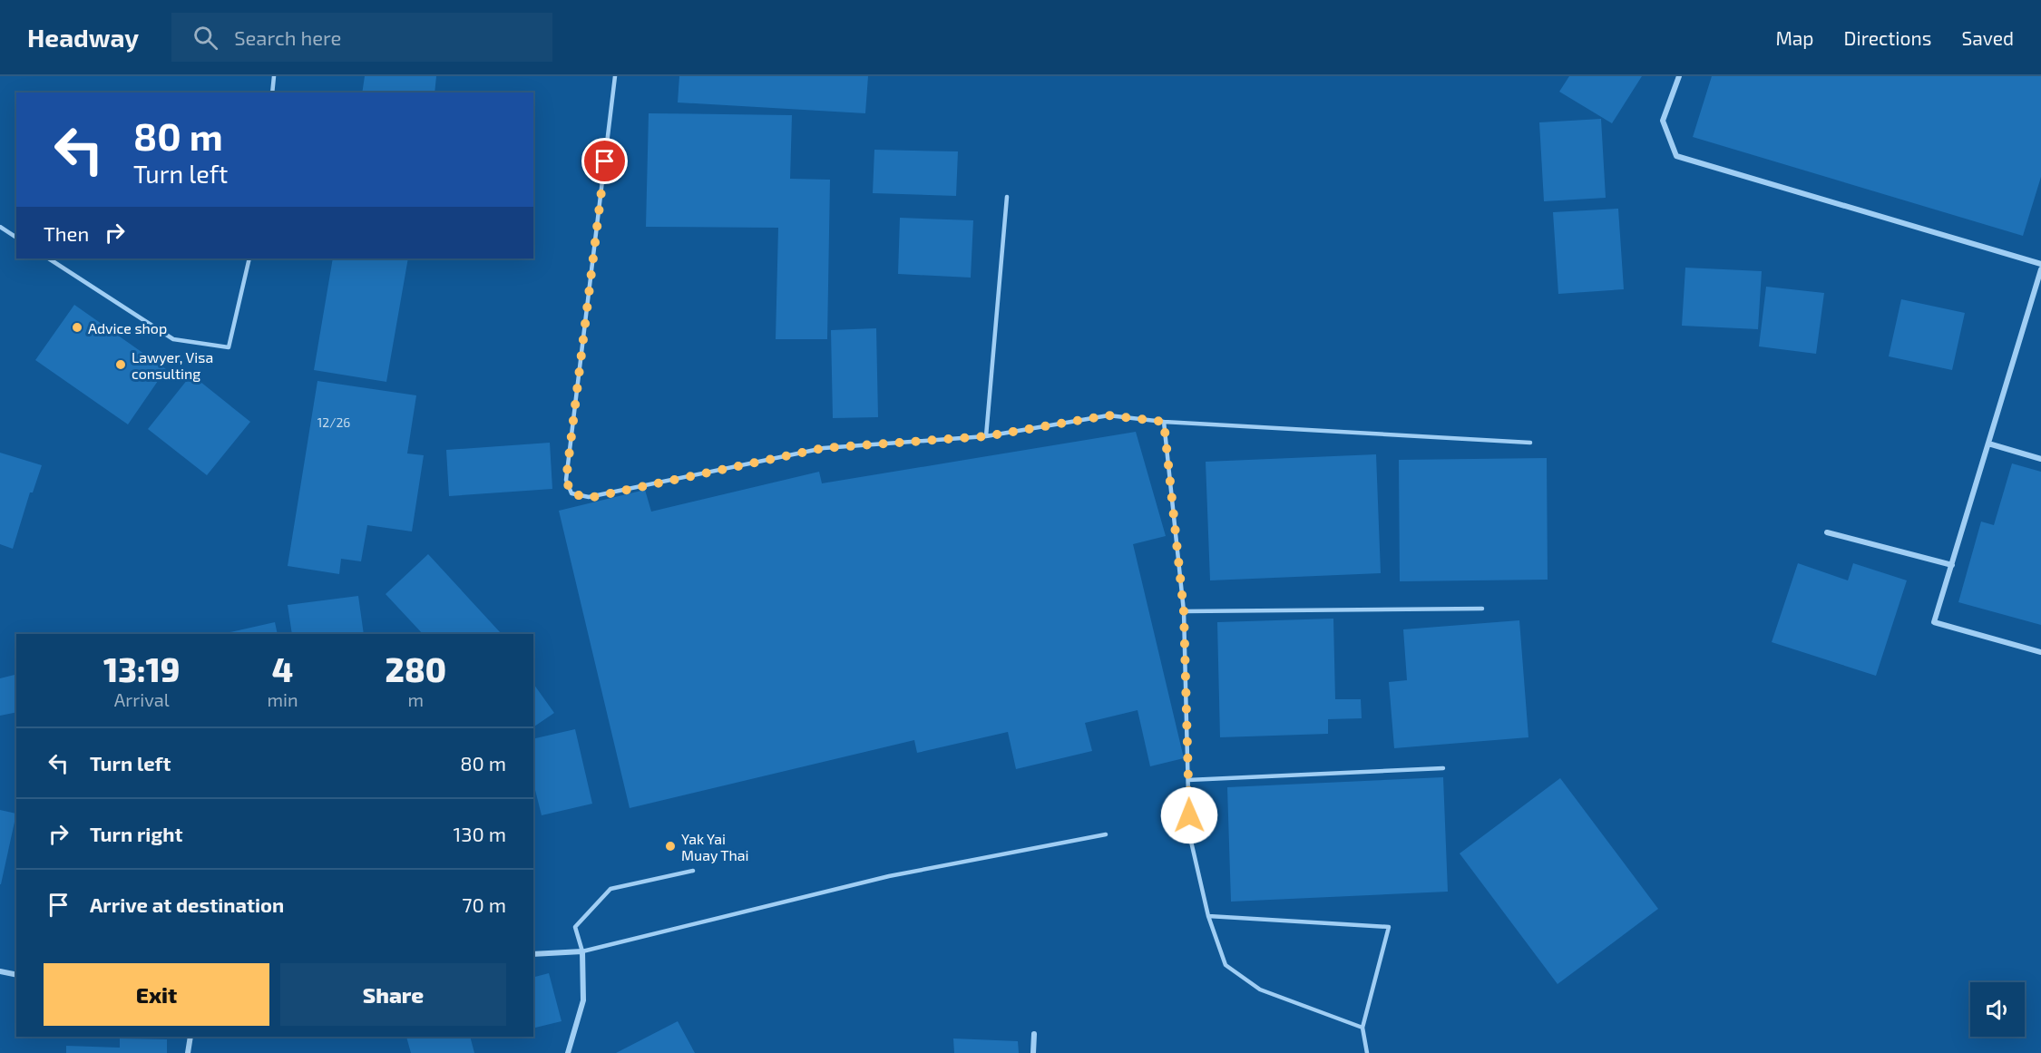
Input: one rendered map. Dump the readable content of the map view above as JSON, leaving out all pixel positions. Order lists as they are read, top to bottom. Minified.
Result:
{"places":["Advice shop","Lawyer, Visa consulting","Yak Yai Muay Thai"],"house_numbers":["12/26"],"page":{"header":"Headway","search":"Search here","nav":["Map","Directions","Saved"],"turn":["80 m","Turn left"],"then":"Then","eta":["13:19","Arrival","4","min","280","m"],"list":[{"name":"Turn left","value":"80 m"},{"name":"Turn right","value":"130 m"},{"name":"Arrive at destination","value":"70 m"}],"buttons":["Exit","Share"]}}
